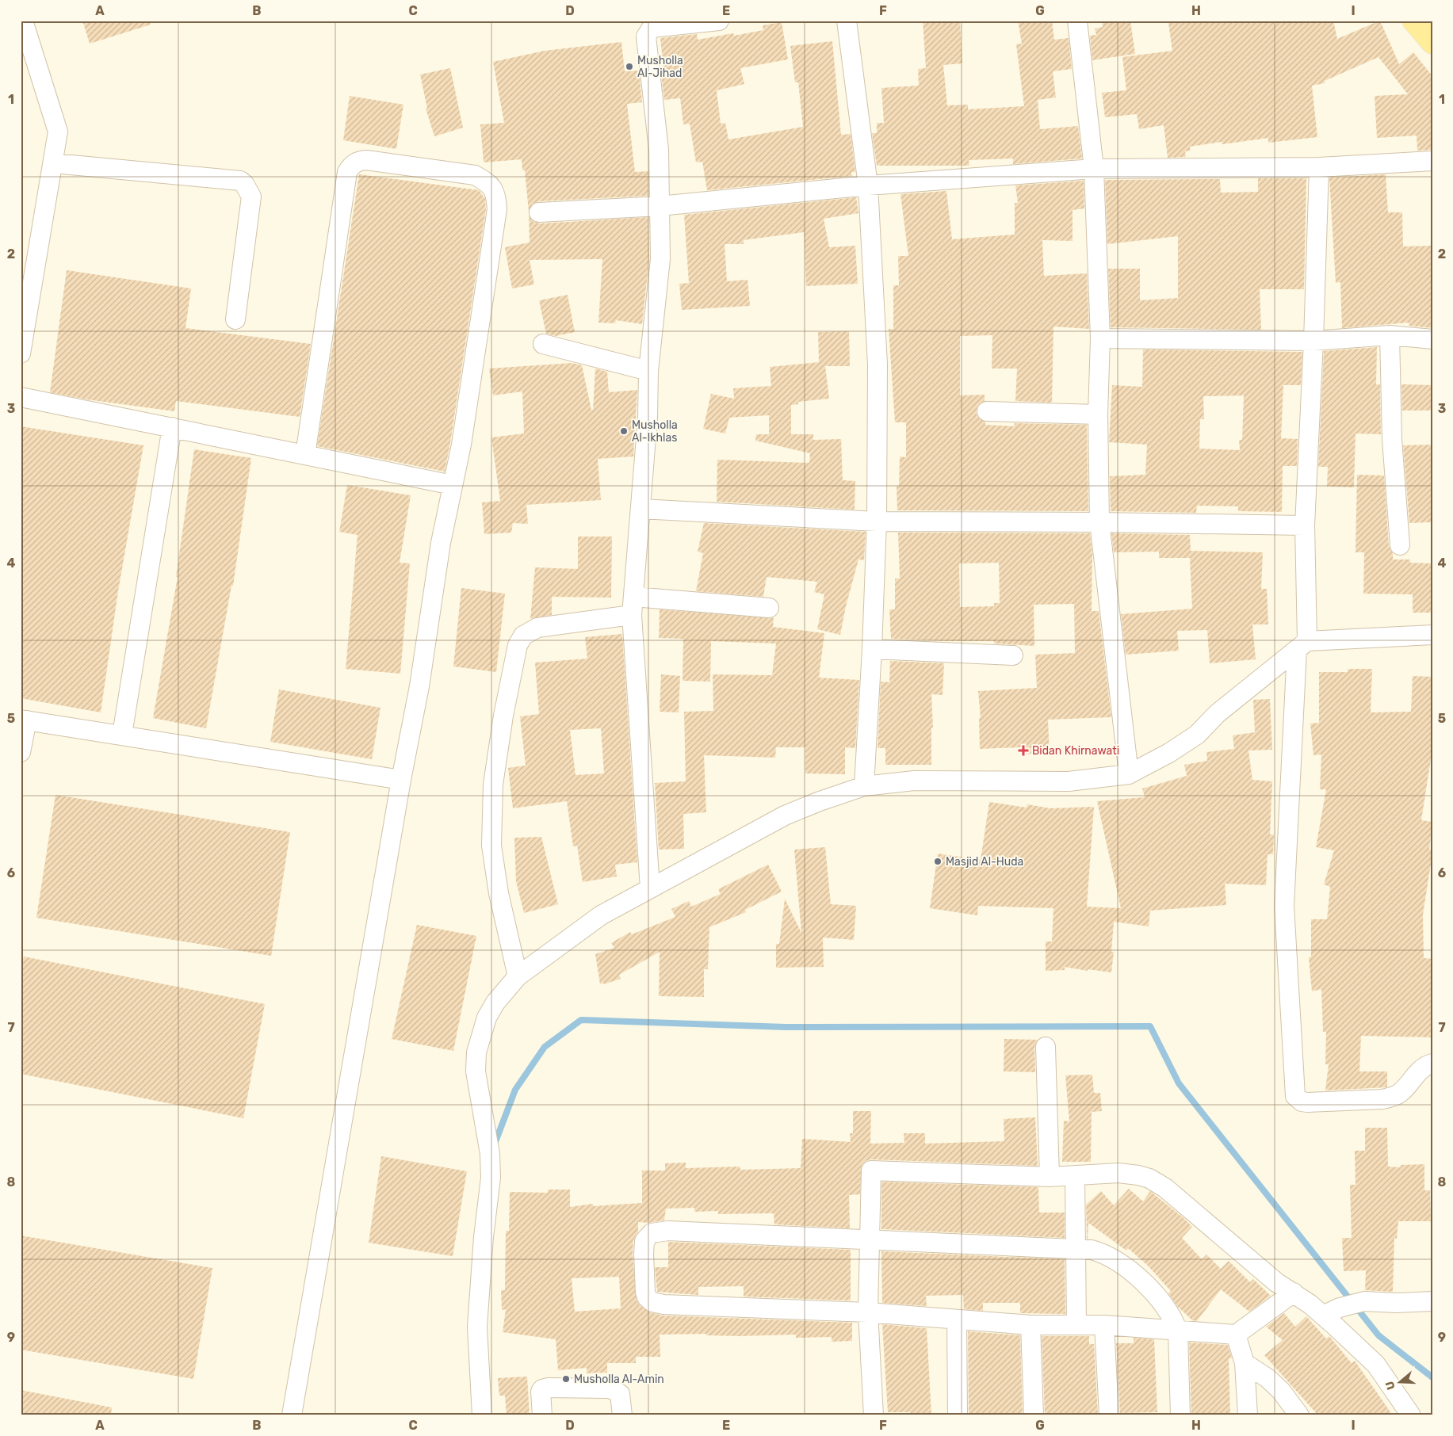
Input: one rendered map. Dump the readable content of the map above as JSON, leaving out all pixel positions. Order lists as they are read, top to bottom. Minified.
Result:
{"places":{"other":["Musholla Al-Jihad","Musholla Al-Ikhlas","Masjid Al-Huda","Musholla Al-Amin"],"health":["Bidan Khirnawati"]},"north":"left","grid":{"columns":["A","B","C","D","E","F","G","H","I"],"rows":["1","2","3","4","5","6","7","8","9"]}}
